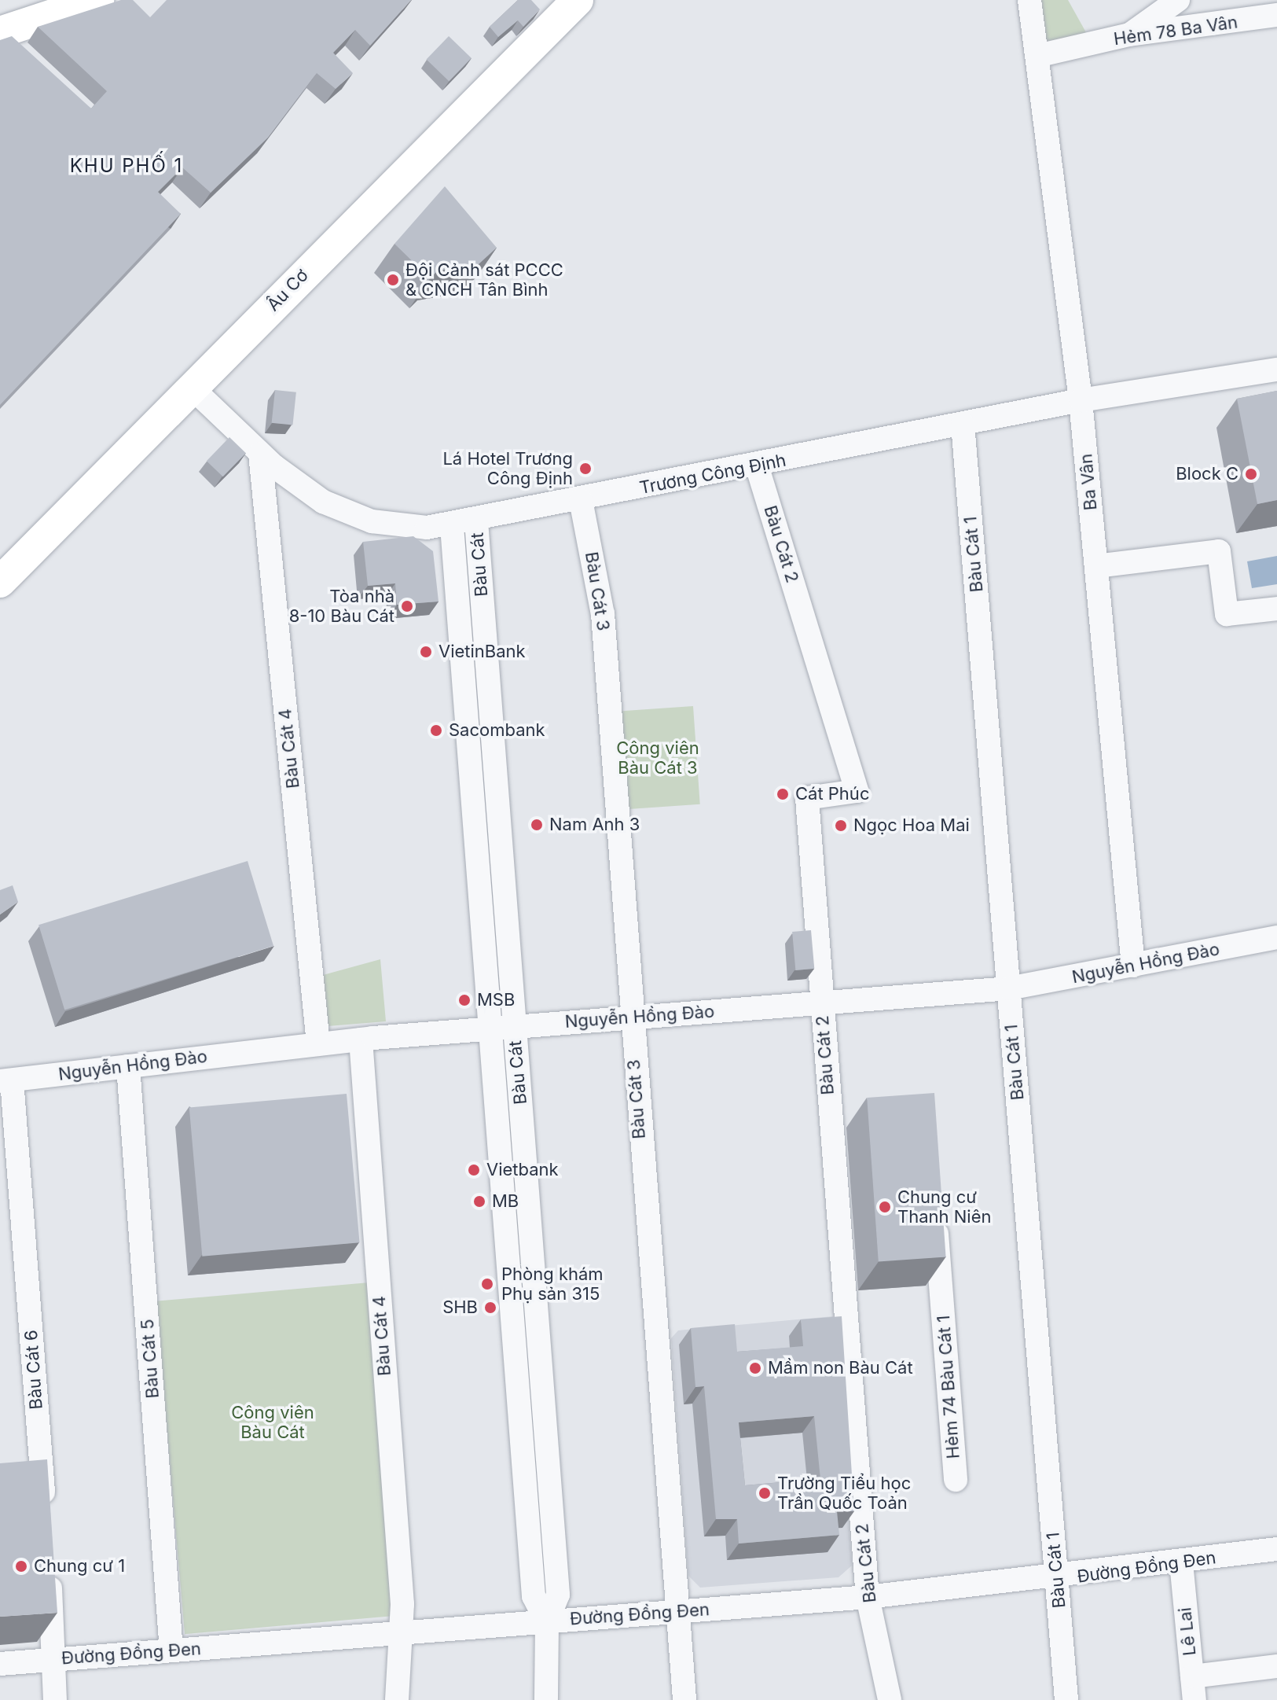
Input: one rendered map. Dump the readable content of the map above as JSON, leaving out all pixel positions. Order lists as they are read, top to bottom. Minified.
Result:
{"streets":{"main road":["Âu Cơ"],"street":["Hẻm 78 Ba Vân","Trương Công Định","Ba Vân","Bàu Cát 2","Bàu Cát 1","Bàu Cát","Bàu Cát 3","Bàu Cát 4","Nguyễn Hồng Đào","Bàu Cát 5","Bàu Cát 6","Hẻm 74 Bàu Cát 1","Đường Đồng Đen","Lê Lai"]},"crossings":[["Hẻm 78 Ba Vân","Ba Vân"],["Âu Cơ","Trương Công Định"],["Trương Công Định","Ba Vân"],["Trương Công Định","Bàu Cát 2"],["Trương Công Định","Bàu Cát 1"],["Trương Công Định","Bàu Cát"],["Trương Công Định","Bàu Cát 3"],["Trương Công Định","Bàu Cát 4"],["Ba Vân","Nguyễn Hồng Đào"],["Bàu Cát 2","Nguyễn Hồng Đào"],["Bàu Cát 2","Đường Đồng Đen"],["Bàu Cát 1","Nguyễn Hồng Đào"],["Bàu Cát 1","Đường Đồng Đen"],["Bàu Cát","Nguyễn Hồng Đào"],["Bàu Cát","Đường Đồng Đen"],["Bàu Cát 3","Nguyễn Hồng Đào"],["Bàu Cát 3","Đường Đồng Đen"],["Bàu Cát 4","Nguyễn Hồng Đào"],["Bàu Cát 4","Đường Đồng Đen"],["Nguyễn Hồng Đào","Bàu Cát 5"],["Nguyễn Hồng Đào","Bàu Cát 6"],["Bàu Cát 5","Đường Đồng Đen"],["Đường Đồng Đen","Lê Lai"]],"districts":["KHU PHỐ 1"],"parks":["Công viên Bàu Cát 3","Công viên Bàu Cát"],"places":["Đội Cảnh sát PCCC & CNCH Tân Bình","Lá Hotel Trương Công Định","Block C","Tòa nhà 8-10 Bàu Cát","VietinBank","Sacombank","Cát Phúc","Nam Anh 3","Ngọc Hoa Mai","MSB","Vietbank","MB","Chung cư Thanh Niên","Phòng khám Phụ sản 315","SHB","Mầm non Bàu Cát","Trường Tiểu học Trần Quốc Toản","Chung cư 1"]}
